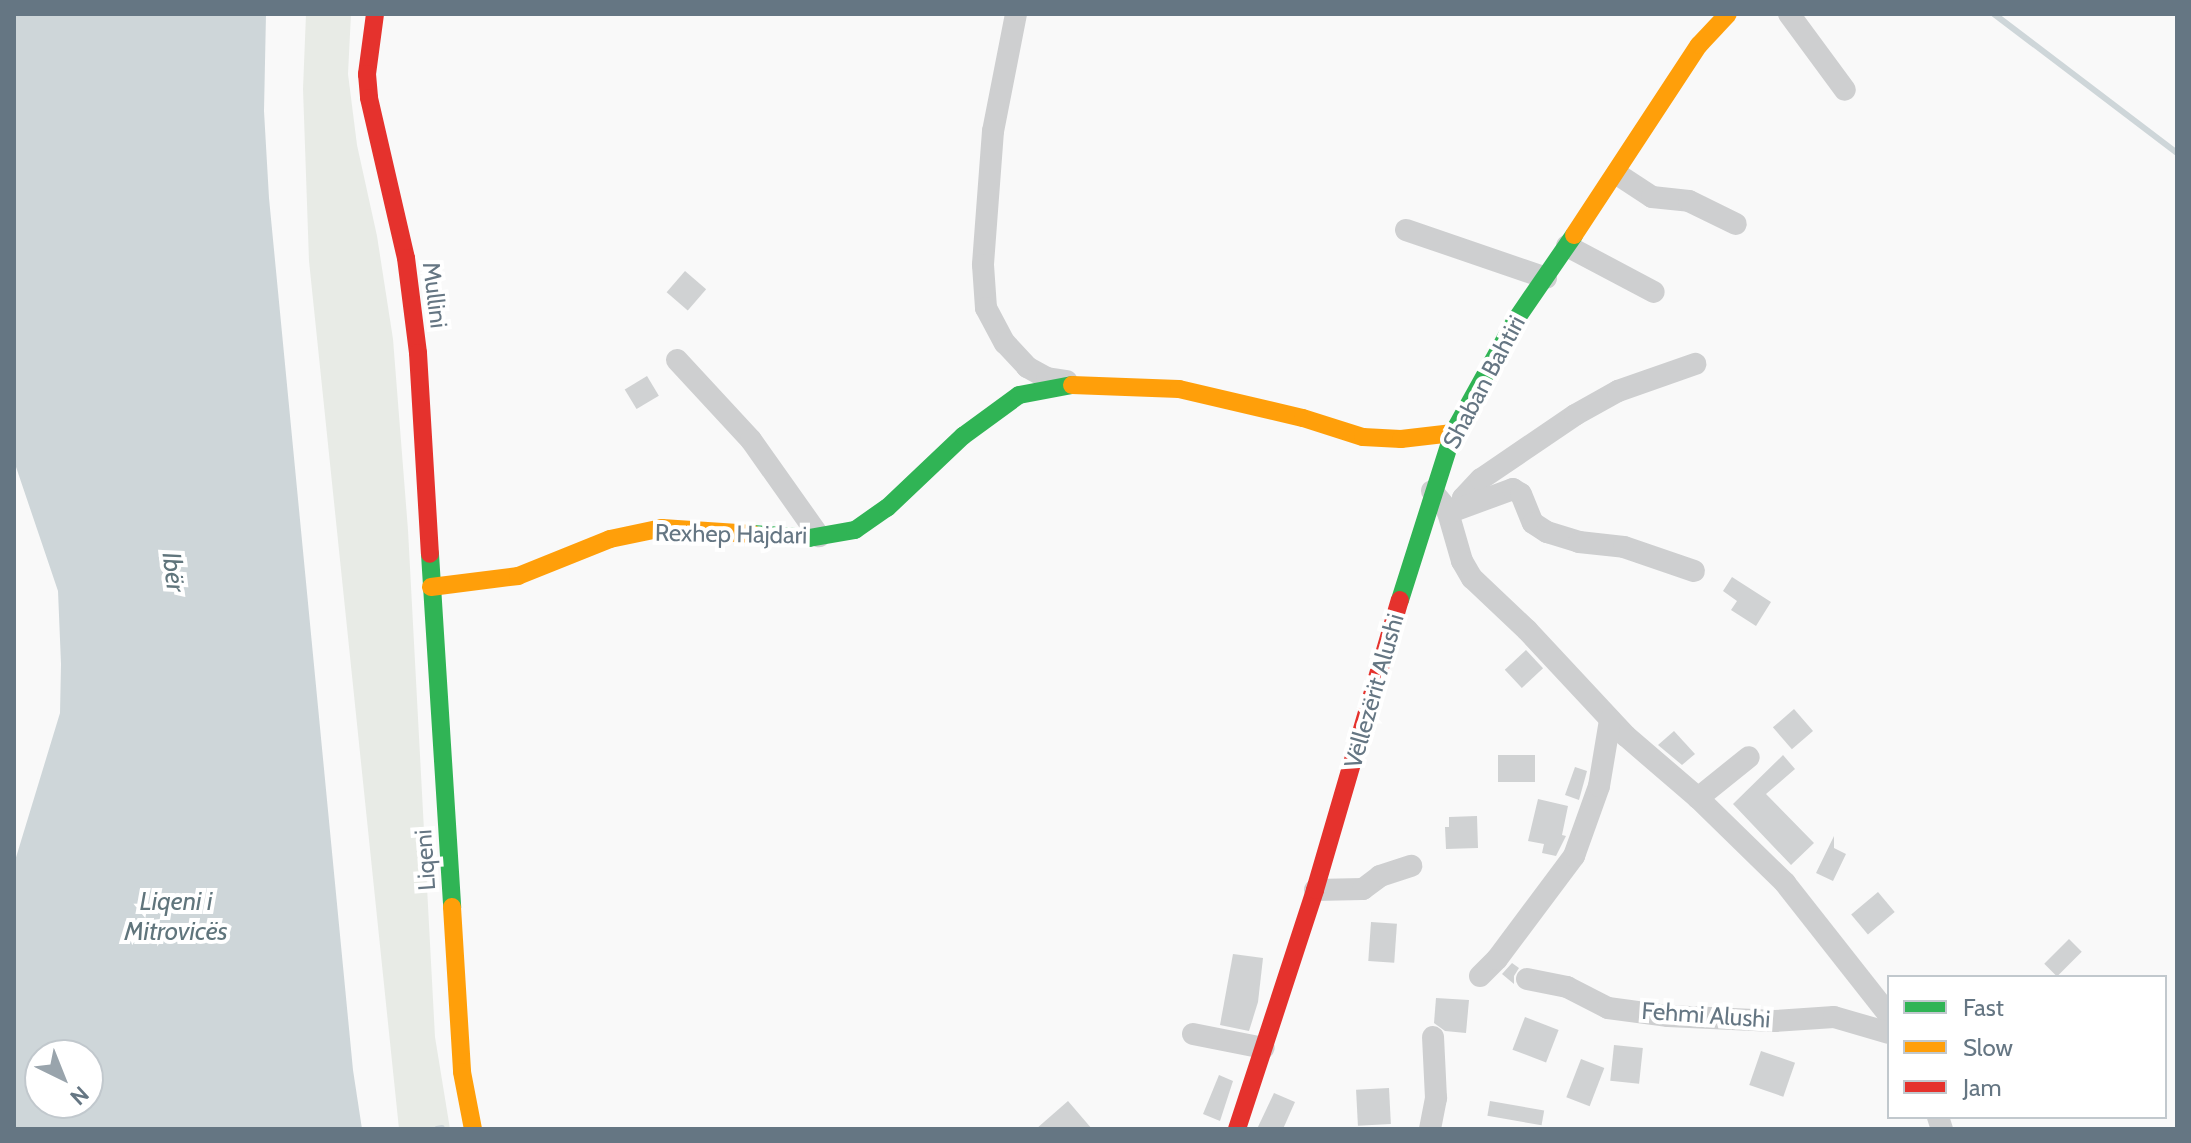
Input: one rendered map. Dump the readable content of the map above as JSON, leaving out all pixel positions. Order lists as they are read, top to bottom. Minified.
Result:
{"streets":{"street":["Mullini","Shaban Bahtiri","Rexhep Hajdari","Vëllezërit Alushi","Liqeni","Fehmi Alushi"]},"crossings":[["Mullini","Rexhep Hajdari"],["Mullini","Liqeni"],["Shaban Bahtiri","Rexhep Hajdari"],["Shaban Bahtiri","Vëllezërit Alushi"],["Rexhep Hajdari","Liqeni"]],"water":["Ibër","Liqeni i Mitrovicës"],"legend":["Fast","Slow","Jam"],"north":"bottom right"}
